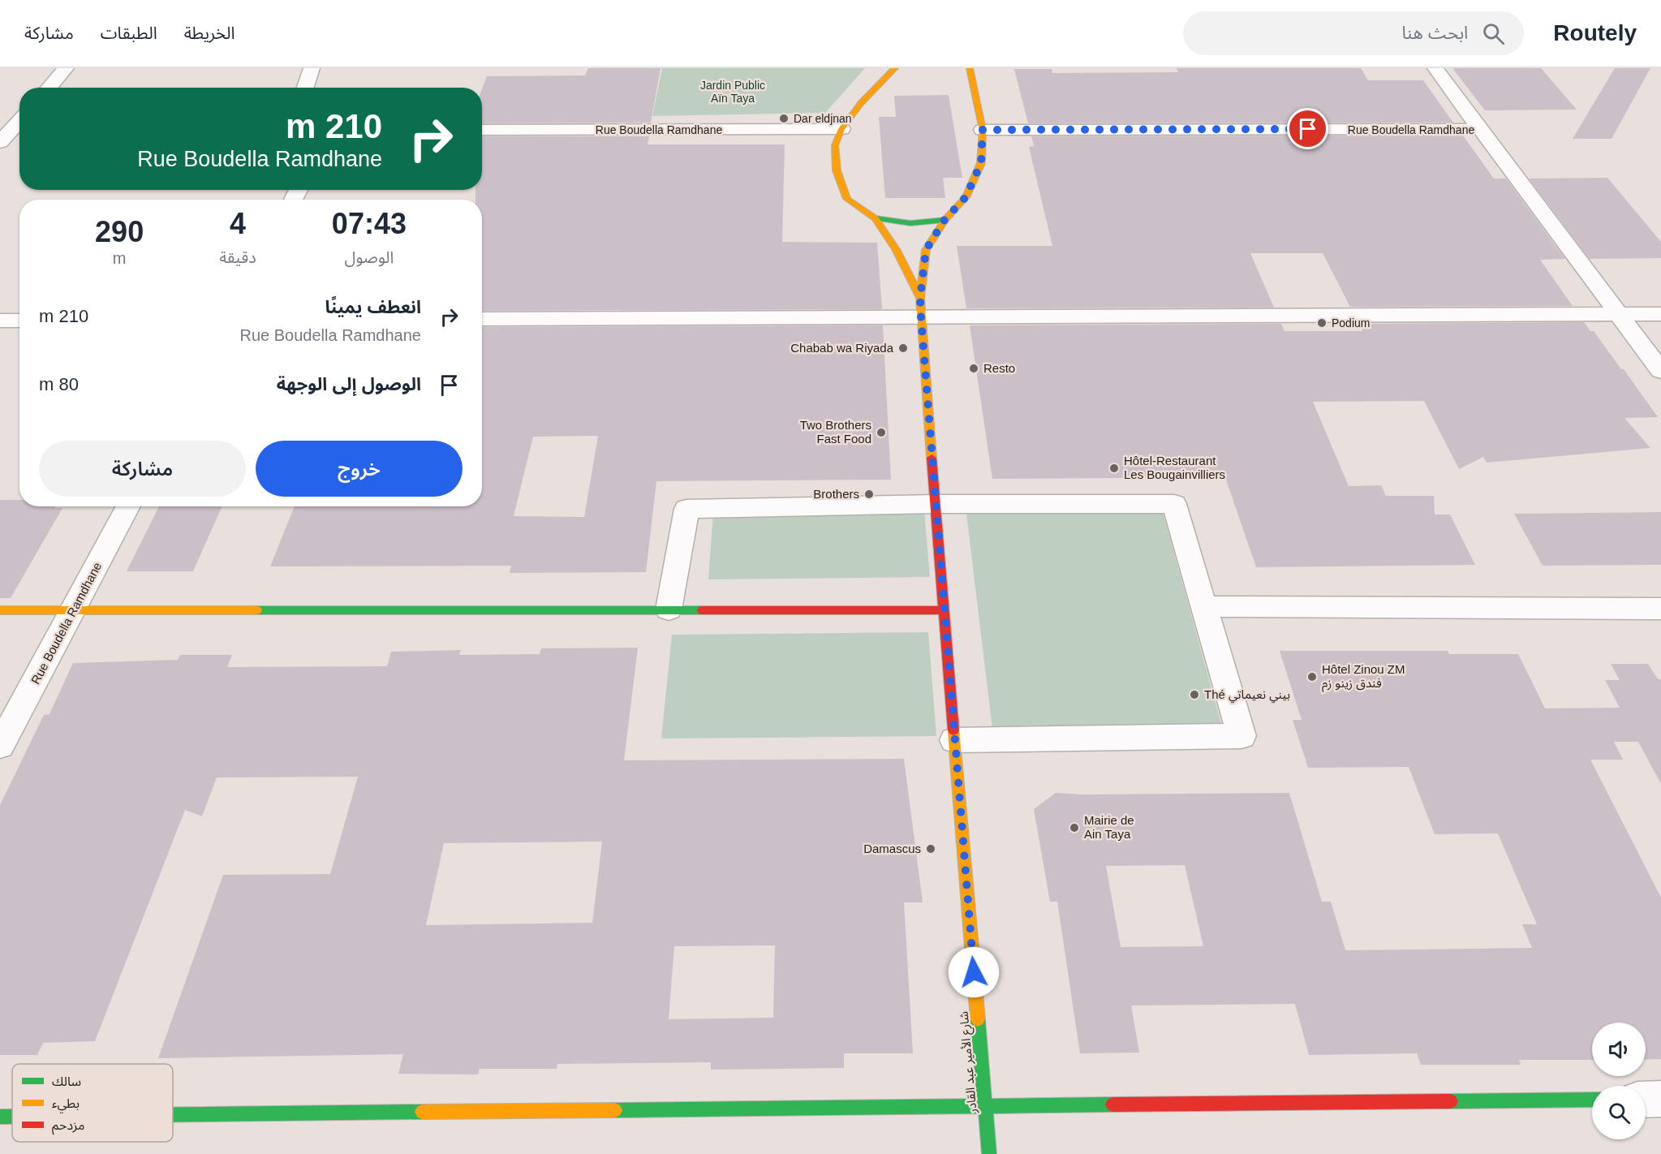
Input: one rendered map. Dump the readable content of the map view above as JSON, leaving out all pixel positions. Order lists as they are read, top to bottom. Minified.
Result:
{"streets":{"main road":["شارع الأمير عبد القادر"],"street":["Rue Boudella Ramdhane"]},"crossings":[["Rue Boudella Ramdhane","شارع الأمير عبد القادر"]],"parks":["Jardin Public Aïn Taya"],"places":["Dar eldjnan","Podium","Chabab wa Riyada","Resto","Two Brothers Fast Food","Hôtel-Restaurant Les Bougainvilliers","Brothers","Hôtel Zinou ZM فندق زينو زم","Thé بيني نعيماتي","Mairie de Ain Taya","Damascus"],"legend":["سالك","بطيء","مزدحم"],"page":{"header":"Routely","search":"ابحث هنا","nav":["الخريطة","الطبقات","مشاركة"],"turn":["210 m","Rue Boudella Ramdhane"],"eta":["07:43","الوصول","4","دقيقة","290","m"],"list":[{"name":"انعطف يمينًا","note":"Rue Boudella Ramdhane","value":"210 m"},{"name":"الوصول إلى الوجهة","value":"80 m"}],"buttons":["خروج","مشاركة"]}}
